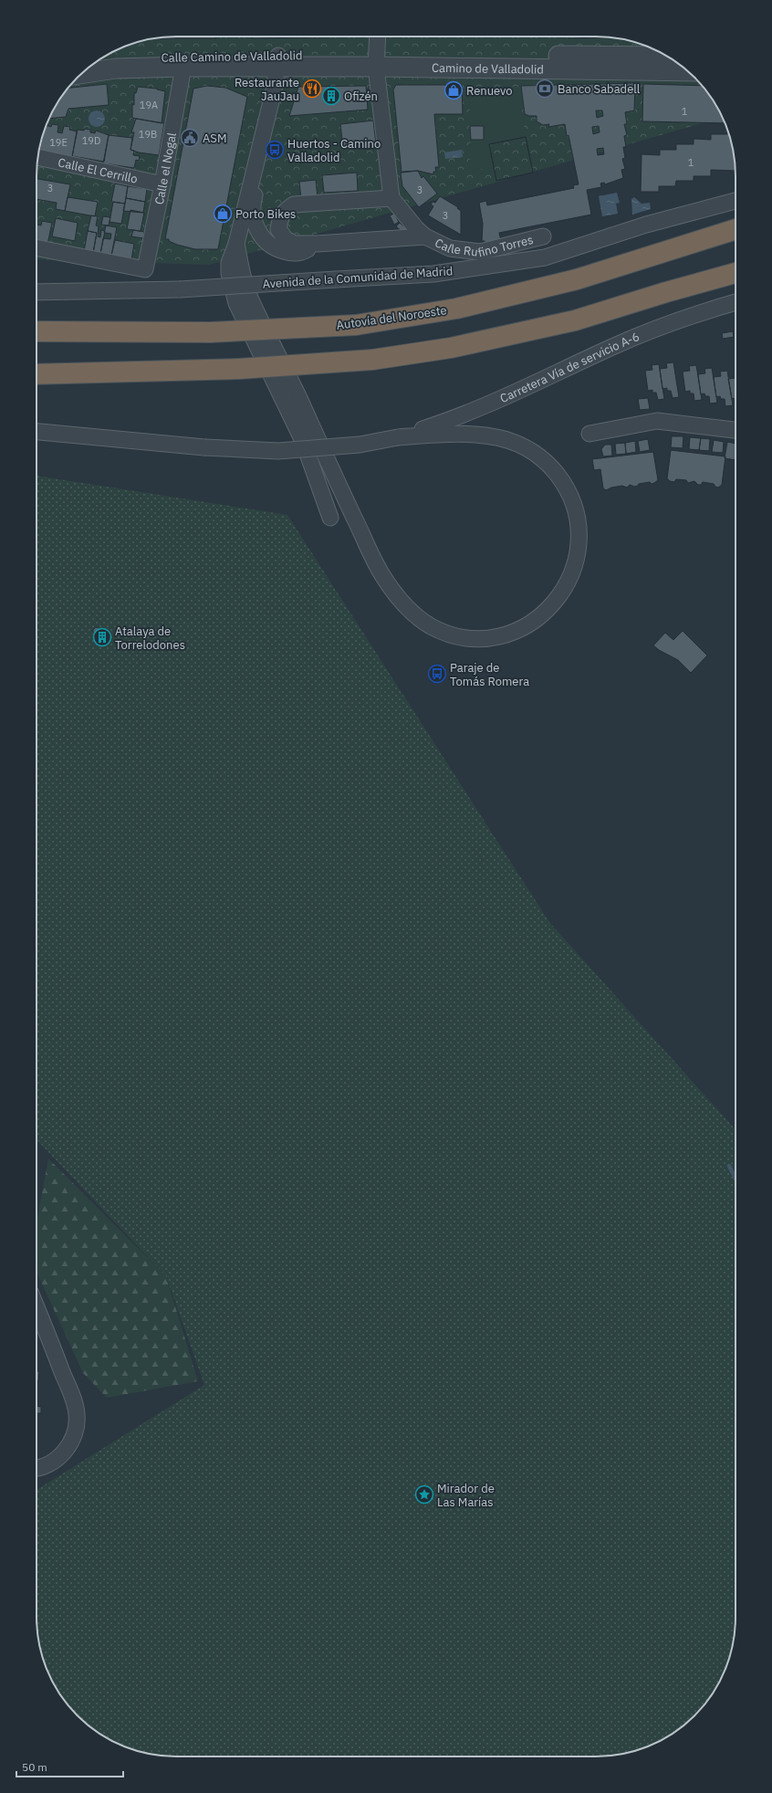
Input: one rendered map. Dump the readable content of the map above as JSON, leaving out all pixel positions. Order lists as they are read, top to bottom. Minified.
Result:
{"streets":{"highway":["Autovía del Noroeste"],"street":["Calle Camino de Valladolid","Camino de Valladolid","Calle el Nogal","Calle El Cerrillo","Calle Rufino Torres","Avenida de la Comunidad de Madrid","Carretera Vía de servicio A-6"]},"crossings":[["Calle Camino de Valladolid","Camino de Valladolid"],["Calle Camino de Valladolid","Calle el Nogal"],["Calle el Nogal","Calle El Cerrillo"]],"places":{"restaurant":["Restaurante JauJau"],"bank":["Banco Sabadell"],"shop":["Renuevo","Porto Bikes"],"building":["Ofizén","Atalaya de Torrelodones"],"public building":["ASM"],"bus stop":["Huertos - Camino Valladolid","Paraje de Tomás Romera"],"place":["Mirador de Las Marías"]},"house_numbers":["19A","1","19B","19D","19E","1","3","3","3"],"scale_bar":"50 m"}
